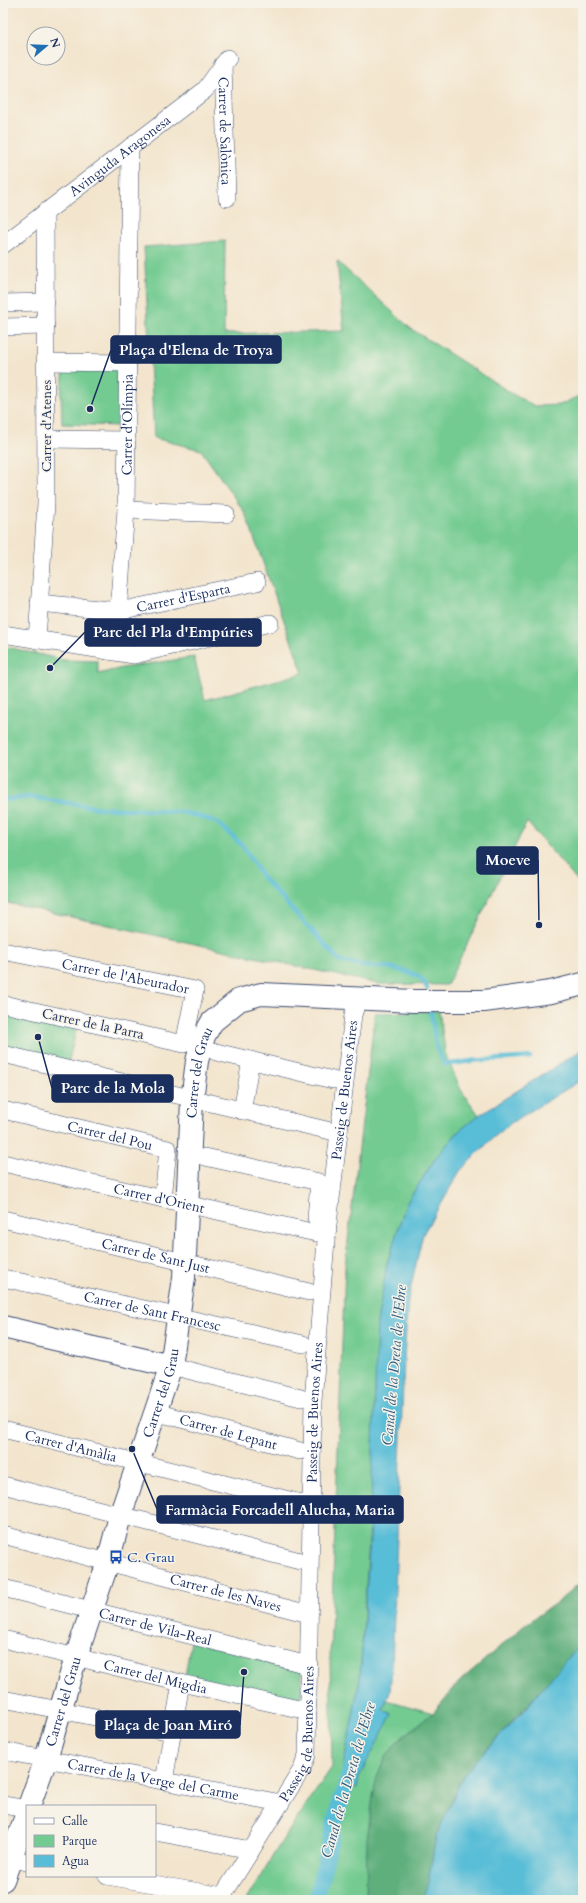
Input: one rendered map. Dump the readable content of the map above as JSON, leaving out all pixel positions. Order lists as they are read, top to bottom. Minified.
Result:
{"streets":{"street":["Carrer de Salònica","Avinguda Aragonesa","Carrer d'Olímpia","Carrer d'Atenes","Carrer d'Esparta","Carrer de l'Abeurador","Carrer de la Parra","Carrer del Grau","Passeig de Buenos Aires","Carrer del Pou","Carrer d'Orient","Carrer de Sant Just","Carrer de Sant Francesc","Carrer de Lepant","Carrer d'Amàlia","Carrer de les Naves","Carrer de Vila-Real","Carrer del Migdia","Carrer de la Verge del Carme"]},"crossings":[["Carrer de Salònica","Avinguda Aragonesa"],["Avinguda Aragonesa","Carrer d'Olímpia"],["Avinguda Aragonesa","Carrer d'Atenes"],["Carrer d'Olímpia","Carrer d'Esparta"],["Carrer d'Atenes","Carrer d'Esparta"],["Carrer de l'Abeurador","Carrer de la Parra"],["Carrer del Grau","Passeig de Buenos Aires"],["Carrer del Grau","Carrer d'Orient"],["Carrer del Grau","Carrer de Sant Just"],["Carrer del Grau","Carrer de Sant Francesc"],["Carrer del Grau","Carrer de Lepant"],["Carrer del Grau","Carrer d'Amàlia"],["Carrer del Grau","Carrer de les Naves"],["Carrer del Grau","Carrer de Vila-Real"],["Carrer del Grau","Carrer del Migdia"],["Carrer del Grau","Carrer de la Verge del Carme"],["Passeig de Buenos Aires","Carrer d'Orient"],["Passeig de Buenos Aires","Carrer de les Naves"],["Passeig de Buenos Aires","Carrer de Vila-Real"],["Passeig de Buenos Aires","Carrer del Migdia"],["Passeig de Buenos Aires","Carrer de la Verge del Carme"],["Carrer del Pou","Carrer d'Orient"]],"water":["Canal de la Dreta de l'Ebre"],"places":{"other":["Plaça d'Elena de Troya","Parc del Pla d'Empúries","Moeve","Parc de la Mola","Farmàcia Forcadell Alucha, Maria","Plaça de Joan Miró"],"bus stop":["C. Grau"]},"legend":["Calle","Parque","Agua"],"north":"right"}
